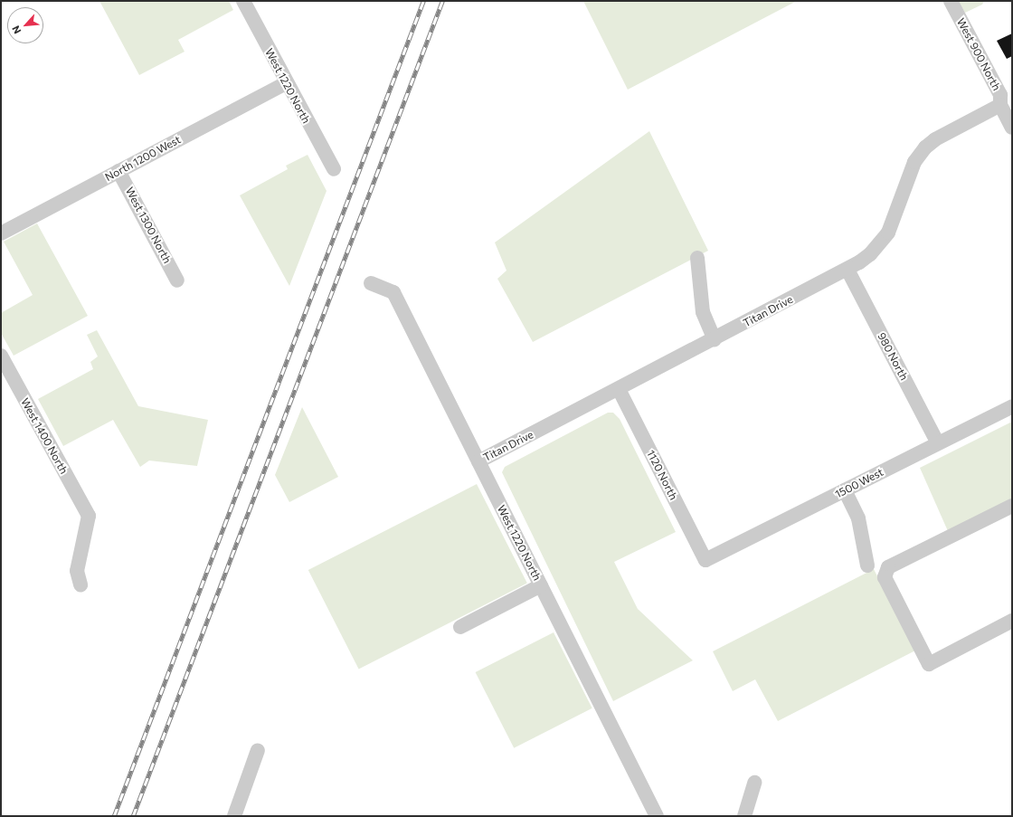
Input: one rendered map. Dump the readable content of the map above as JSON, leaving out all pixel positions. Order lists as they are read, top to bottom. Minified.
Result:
{"streets":{"street":["West 900 North","West 1220 North","North 1200 West","West 1300 North","Titan Drive","980 North","West 1400 North","1120 North","1500 West"]},"crossings":[["West 900 North","Titan Drive"],["West 1220 North","North 1200 West"],["West 1220 North","Titan Drive"],["North 1200 West","West 1300 North"],["Titan Drive","980 North"],["Titan Drive","1120 North"],["980 North","1500 West"],["1120 North","1500 West"]],"north":"bottom left"}
